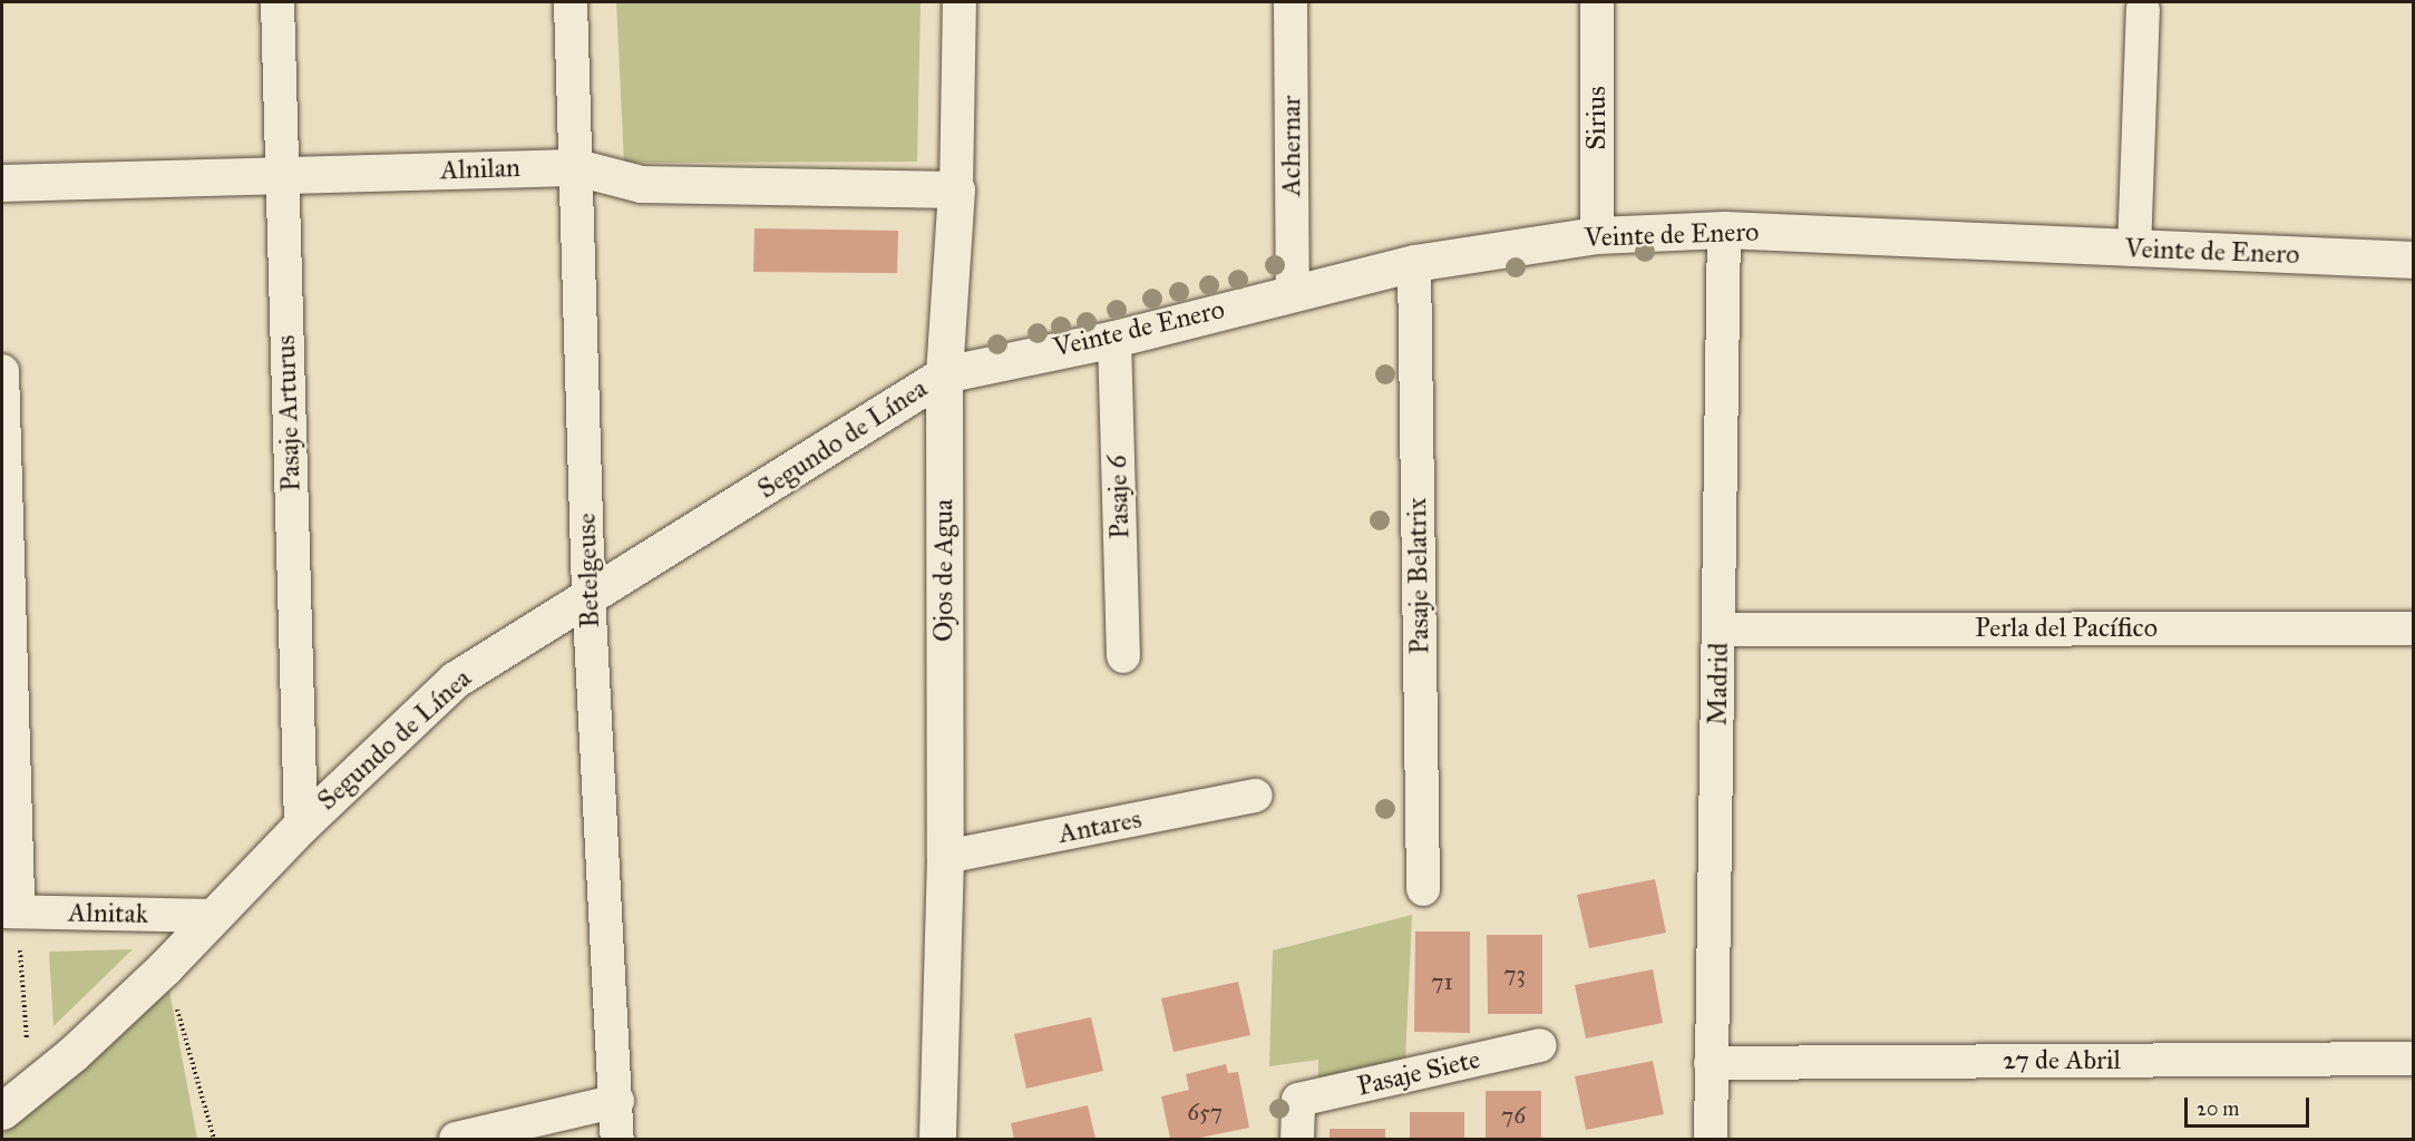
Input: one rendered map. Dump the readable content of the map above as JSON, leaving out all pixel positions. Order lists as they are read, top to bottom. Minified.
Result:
{"streets":{"main road":["Alnilan","Veinte de Enero","Segundo de Línea","Ojos de Agua"],"street":["Sirius","Achernar","Pasaje Arturus","Pasaje 6","Betelgeuse","Pasaje Belatrix","Perla del Pacífico","Madrid","Antares","Alnitak","27 de Abril","Pasaje Siete"]},"crossings":[["Sirius","Veinte de Enero"],["Achernar","Veinte de Enero"],["Alnilan","Pasaje Arturus"],["Alnilan","Betelgeuse"],["Alnilan","Ojos de Agua"],["Veinte de Enero","Segundo de Línea"],["Veinte de Enero","Pasaje 6"],["Veinte de Enero","Ojos de Agua"],["Veinte de Enero","Pasaje Belatrix"],["Veinte de Enero","Madrid"],["Pasaje Arturus","Segundo de Línea"],["Segundo de Línea","Betelgeuse"],["Segundo de Línea","Ojos de Agua"],["Segundo de Línea","Alnitak"],["Ojos de Agua","Antares"],["Perla del Pacífico","Madrid"],["Madrid","27 de Abril"]],"house_numbers":["73","71","657","76"],"scale_bar":"20 m"}
